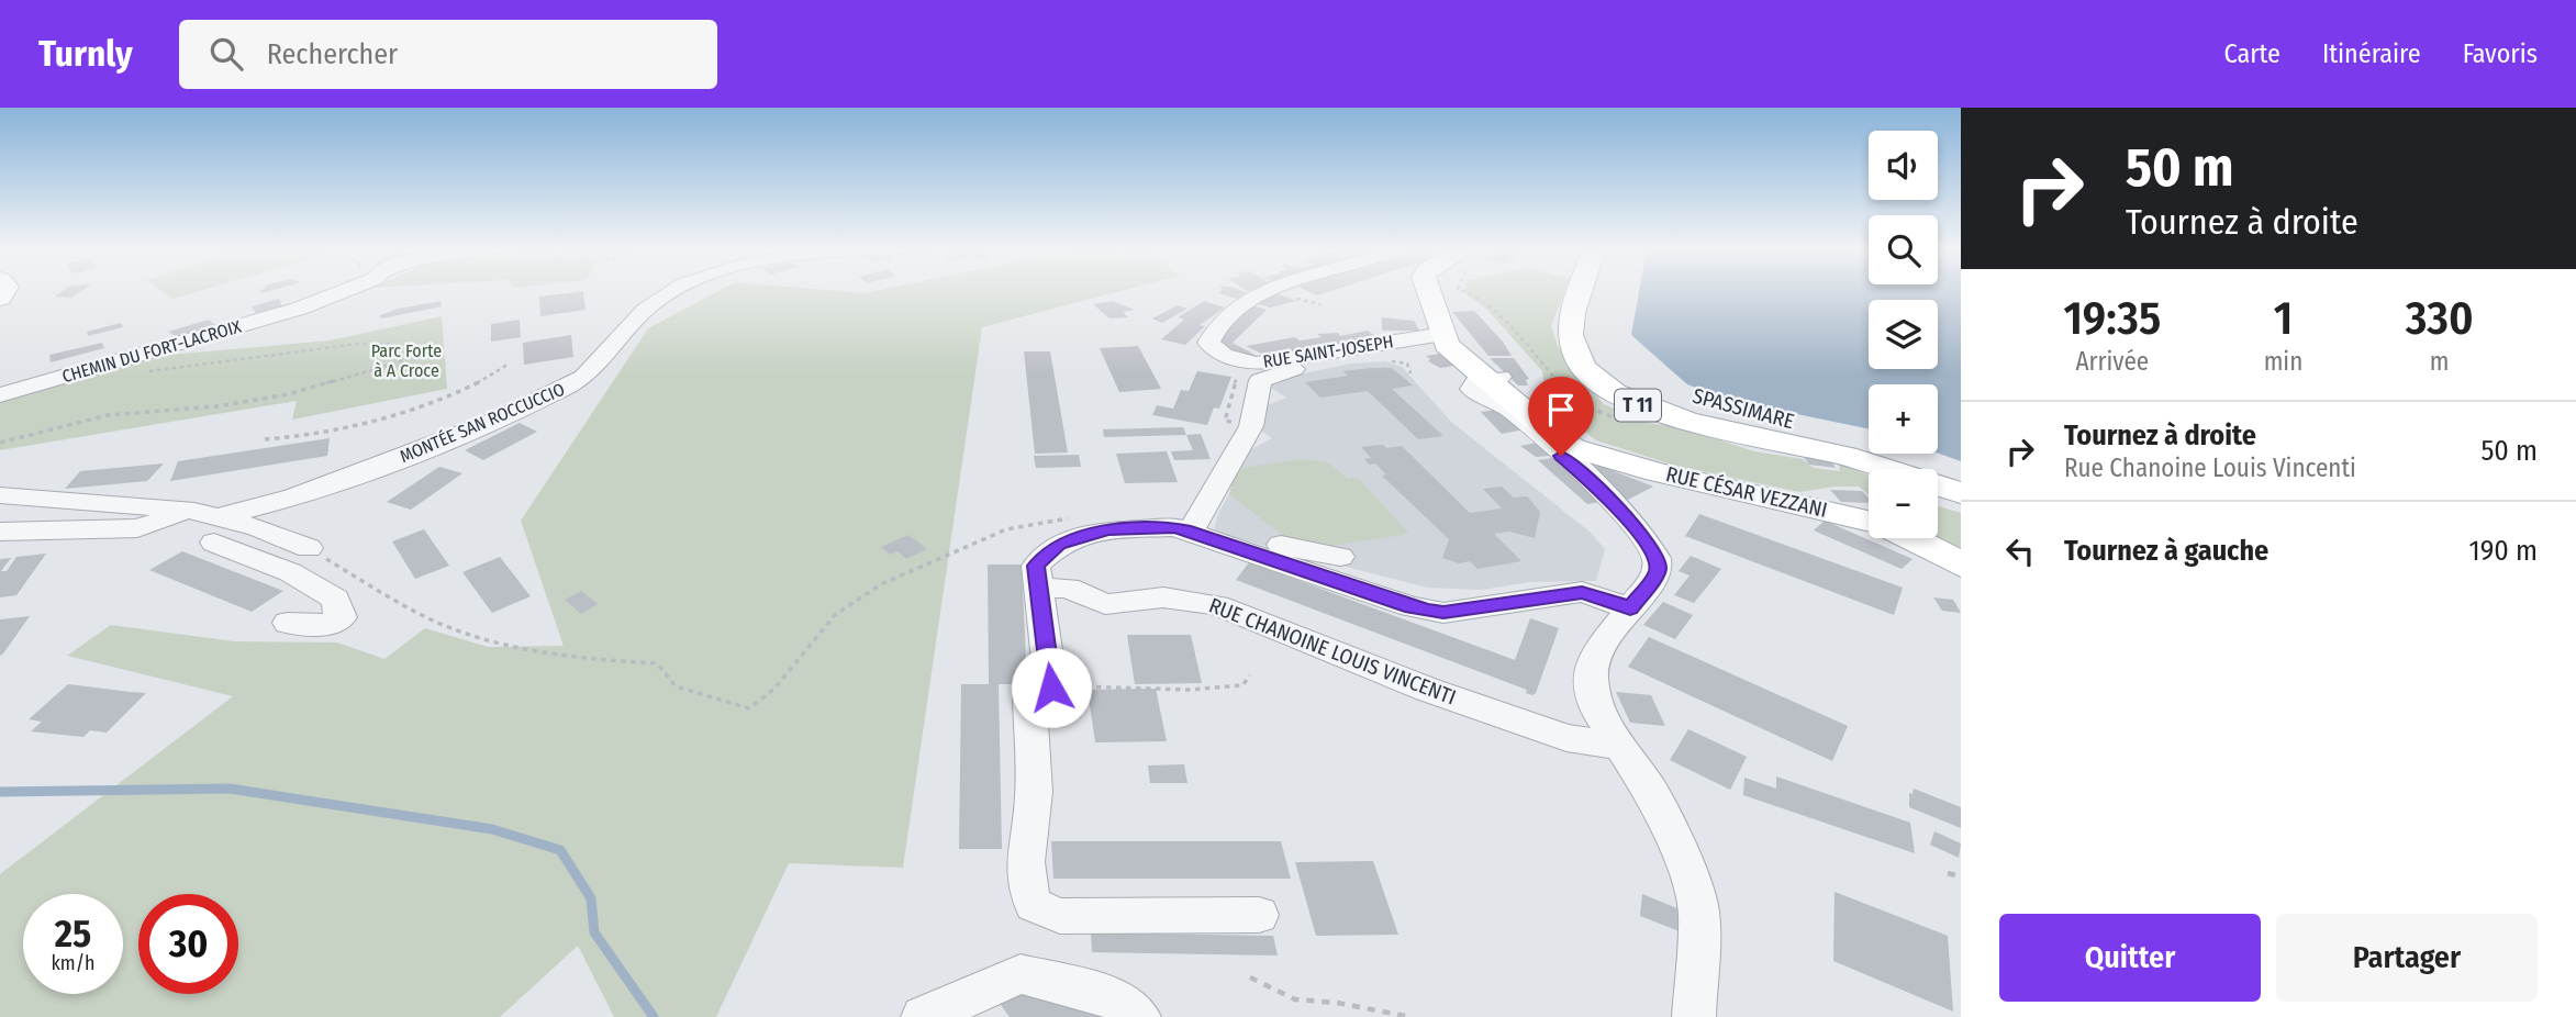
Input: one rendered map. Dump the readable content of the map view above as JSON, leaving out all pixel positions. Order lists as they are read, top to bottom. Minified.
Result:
{"streets":{"main road":["T 11","RUE CÉSAR VEZZANI"],"street":["CHEMIN DU FORT-LACROIX","RUE SAINT-JOSEPH","MONTÉE SAN ROCCUCCIO","RUE CHANOINE LOUIS VINCENTI"]},"crossings":[["RUE SAINT-JOSEPH","RUE CÉSAR VEZZANI"]],"parks":["Parc Forte à A Croce"],"page":{"header":"Turnly","search":"Rechercher","nav":["Carte","Itinéraire","Favoris"],"turn":["50 m","Tournez à droite"],"map_buttons":["+","−"],"eta":["19:35","Arrivée","1","min","330","m"],"list":[{"name":"Tournez à droite","note":"Rue Chanoine Louis Vincenti","value":"50 m"},{"name":"Tournez à gauche","value":"190 m"}],"speed":"25 km/h","limit":"30","buttons":["Quitter","Partager"]}}
